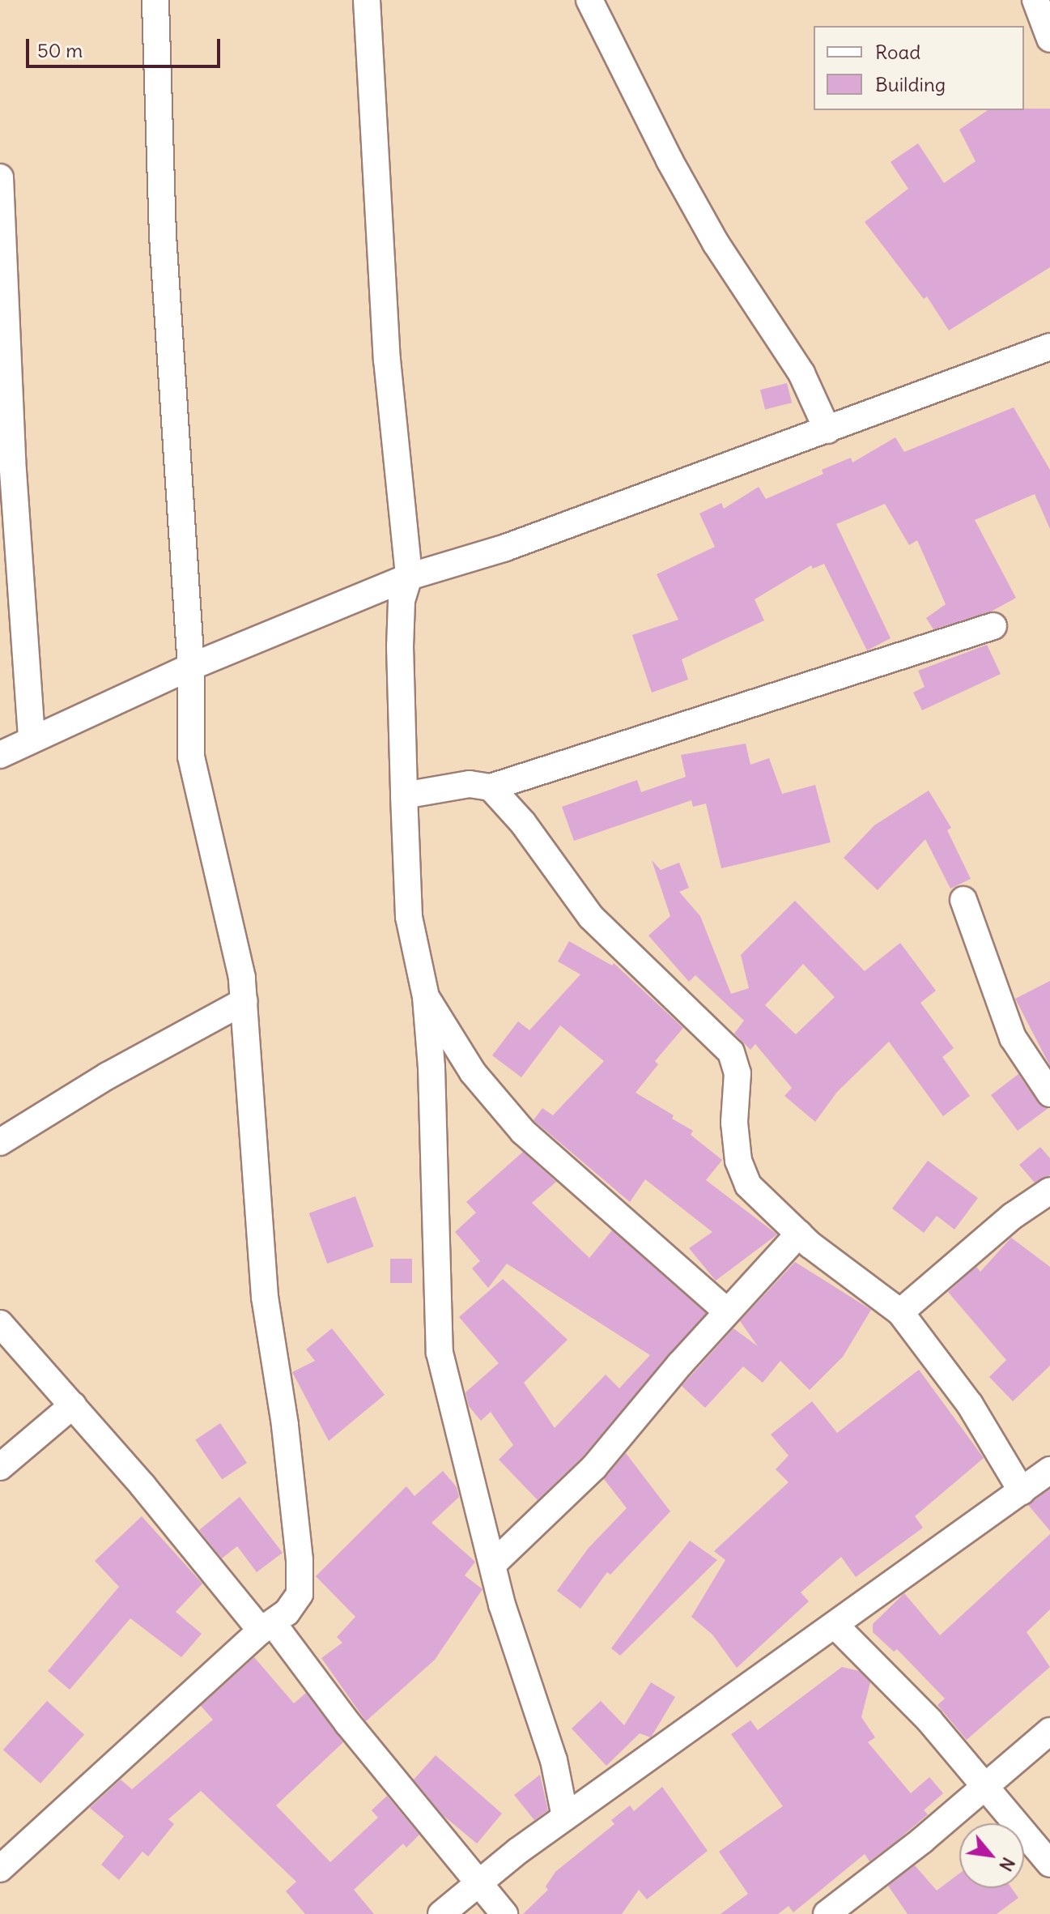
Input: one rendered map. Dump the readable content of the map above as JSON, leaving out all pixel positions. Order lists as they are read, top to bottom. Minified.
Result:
{"legend":["Road","Building"],"scale_bar":"50 m","north":"bottom right"}
